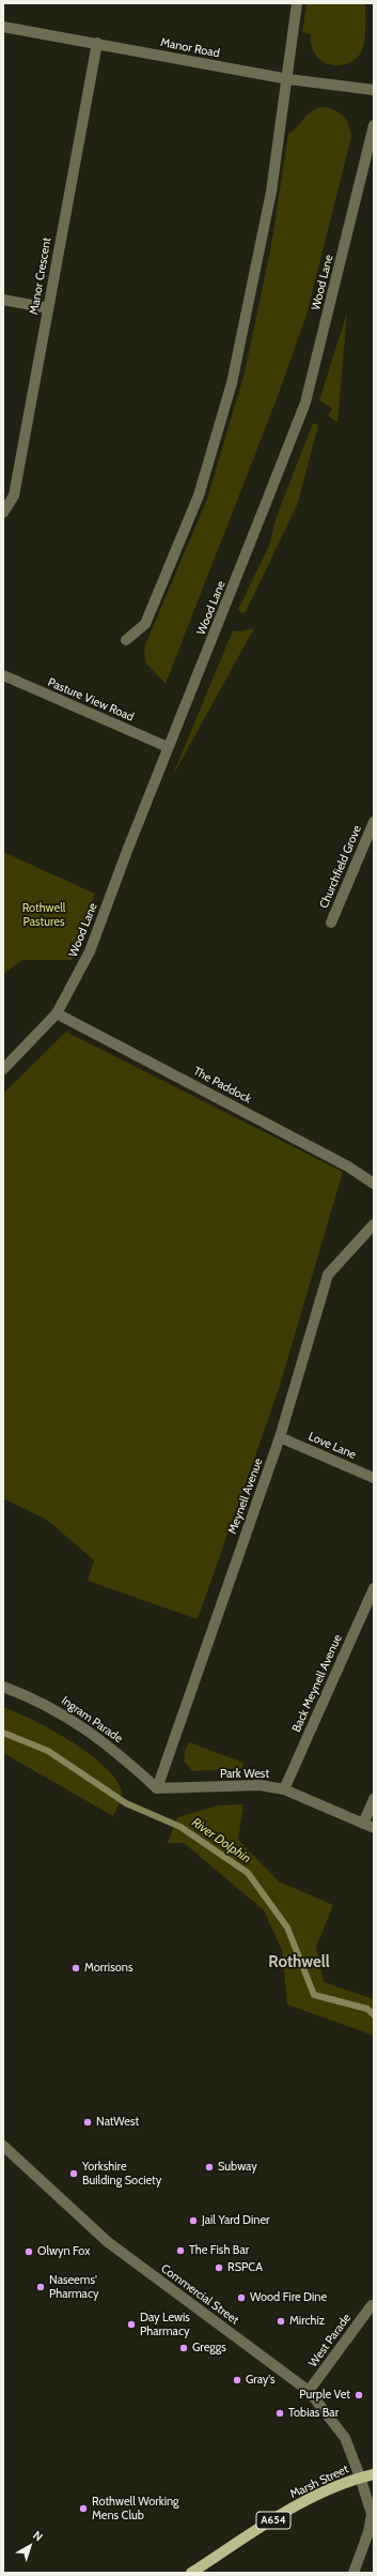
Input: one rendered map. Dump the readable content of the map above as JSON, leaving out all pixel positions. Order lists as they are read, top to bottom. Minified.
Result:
{"streets":{"main road":["Marsh Street","A654"],"street":["Manor Road","Manor Crescent","Wood Lane","Pasture View Road","Churchfield Grove","The Paddock","Love Lane","Meynell Avenue","Back Meynell Avenue","Ingram Parade","Park West","Commercial Street","West Parade"]},"crossings":[["Manor Road","Manor Crescent"],["Wood Lane","Pasture View Road"],["Wood Lane","The Paddock"],["Love Lane","Meynell Avenue"],["Meynell Avenue","Ingram Parade"],["Meynell Avenue","Park West"],["Back Meynell Avenue","Park West"],["Ingram Parade","Park West"],["Commercial Street","West Parade"],["Commercial Street","Marsh Street"]],"districts":["Rothwell"],"water":["River Dolphin"],"parks":["Rothwell Pastures"],"places":["Morrisons","NatWest","Subway","Yorkshire Building Society","Jail Yard Diner","The Fish Bar","Olwyn Fox","RSPCA","Naseems' Pharmacy","Wood Fire Dine","Mirchiz","Day Lewis Pharmacy","Greggs","Gray's","Purple Vet","Tobias Bar","Rothwell Working Mens Club"],"north":"top right"}
